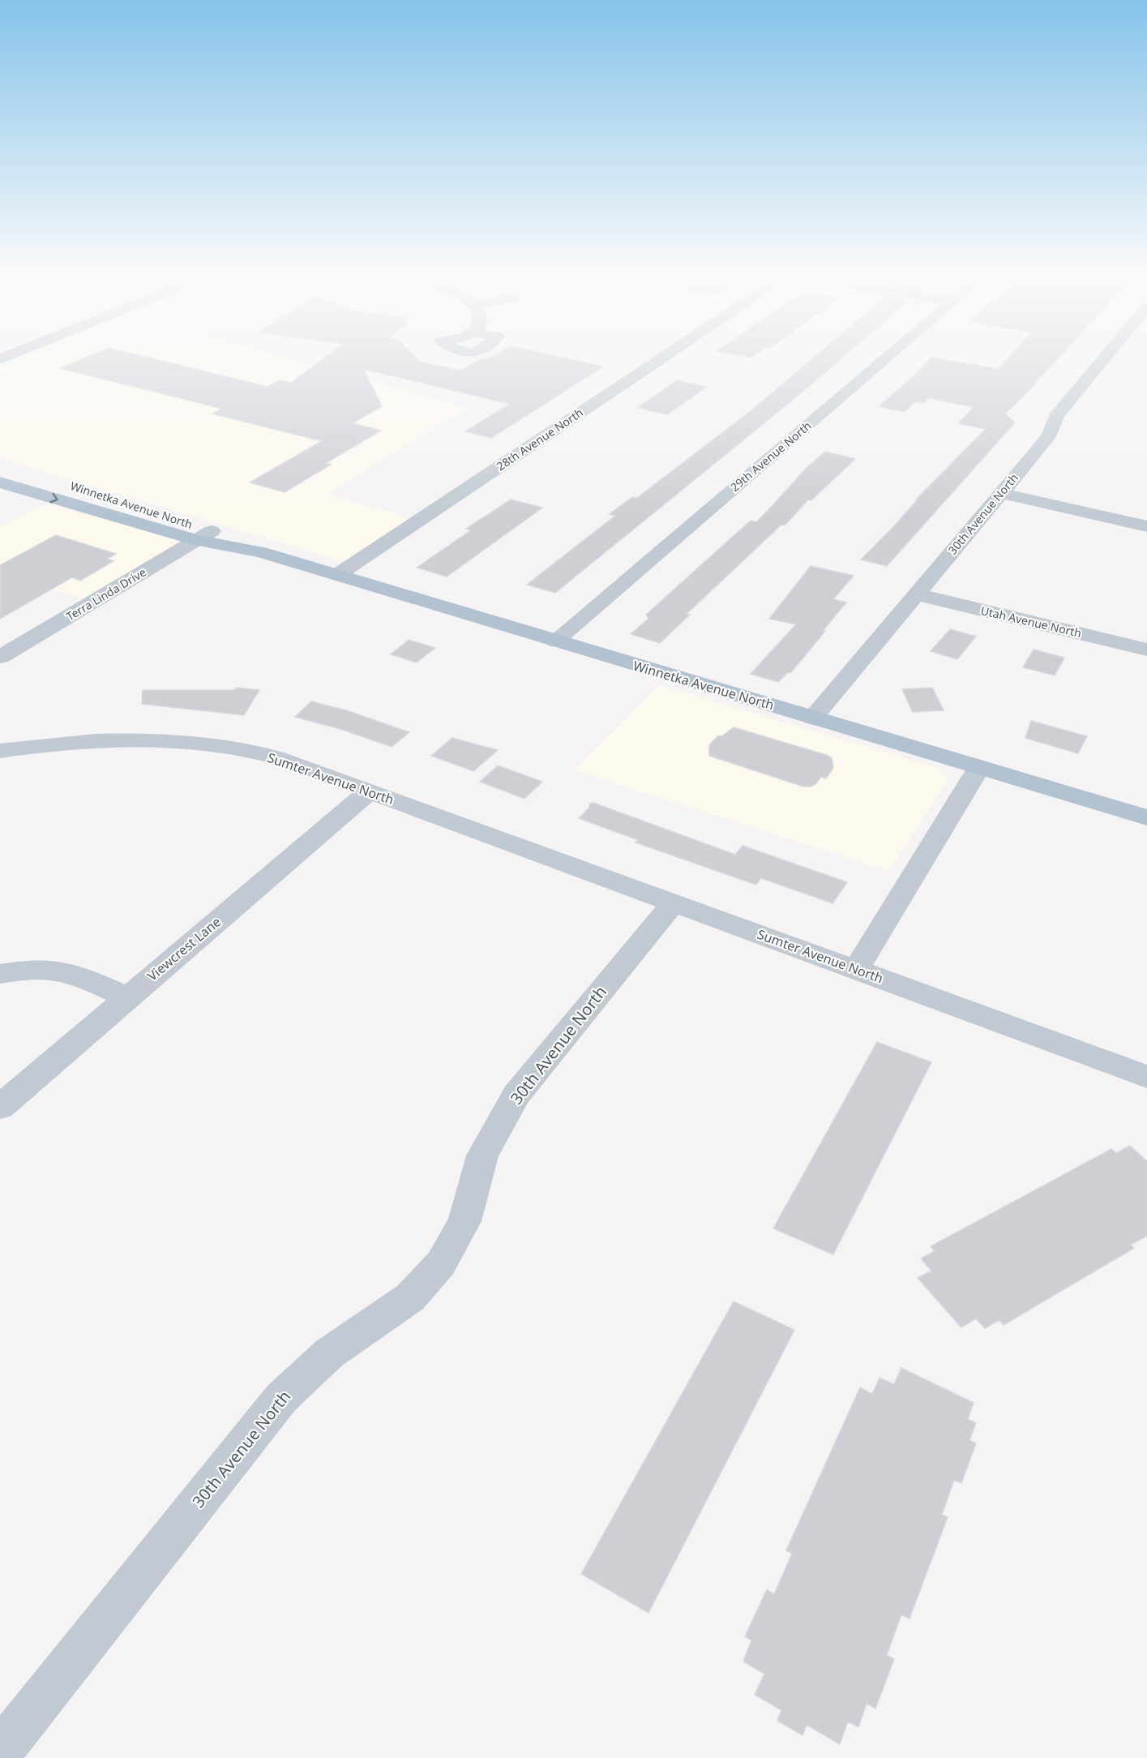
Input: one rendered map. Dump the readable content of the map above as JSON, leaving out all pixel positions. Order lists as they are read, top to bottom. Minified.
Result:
{"streets":{"main road":["Winnetka Avenue North"],"street":["28th Avenue North","29th Avenue North","30th Avenue North","Terra Linda Drive","Utah Avenue North","Sumter Avenue North","Viewcrest Lane"]},"crossings":[["28th Avenue North","Winnetka Avenue North"],["29th Avenue North","Winnetka Avenue North"],["Winnetka Avenue North","30th Avenue North"],["Winnetka Avenue North","Terra Linda Drive"],["30th Avenue North","Utah Avenue North"],["30th Avenue North","Sumter Avenue North"],["Sumter Avenue North","Viewcrest Lane"]]}
